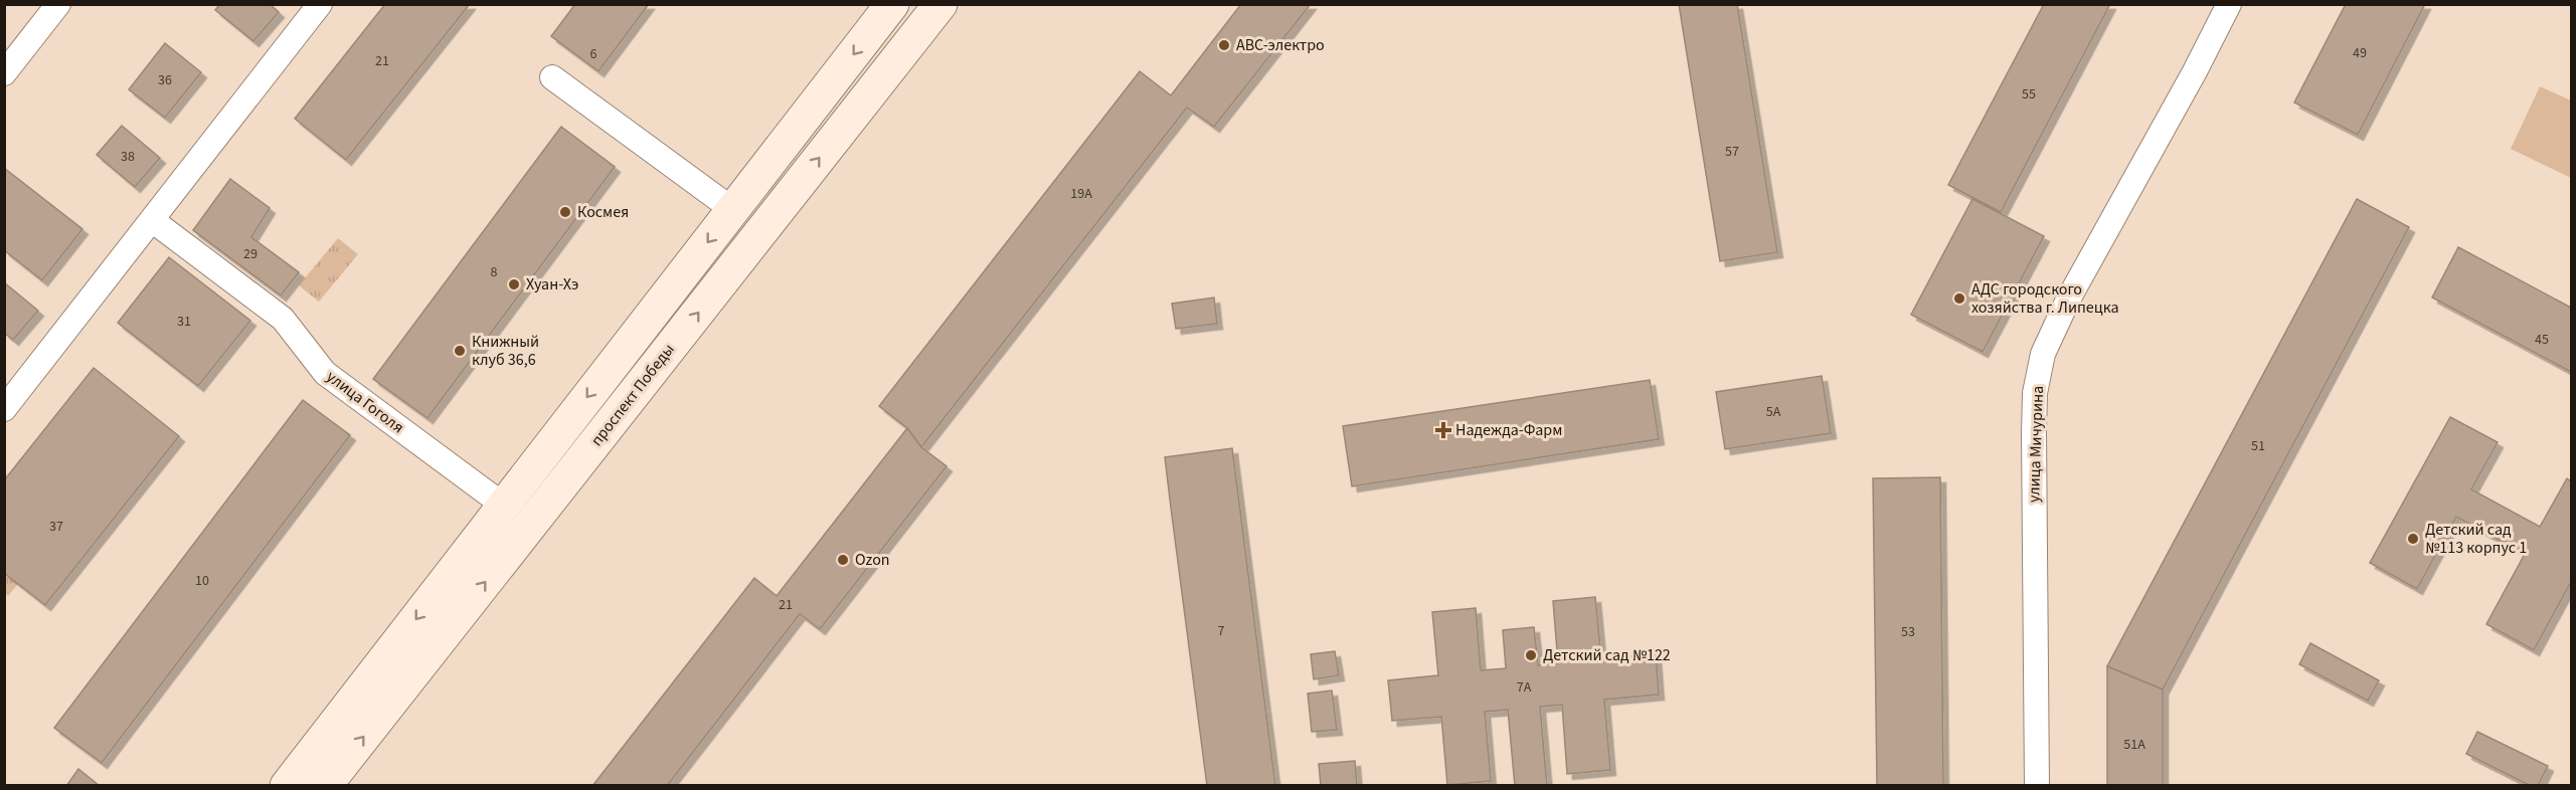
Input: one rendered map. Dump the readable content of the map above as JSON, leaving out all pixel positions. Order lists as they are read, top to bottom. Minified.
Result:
{"streets":{"main road":["проспект Победы"],"street":["улица Гоголя","улица Мичурина"]},"crossings":[["проспект Победы","улица Гоголя"]],"places":{"other":["АВС-электро","Космея","Хуан-Хэ","АДС городского хозяйства г. Липецка","Книжный клуб 36,6","Детский сад №113 корпус 1","Ozon","Детский сад №122"],"health":["Надежда-Фарм"]},"house_numbers":["49","6","21","36","55","57","38","19А","29","8","31","45","5А","51","37","10","21","7","53","7А","51А"]}
